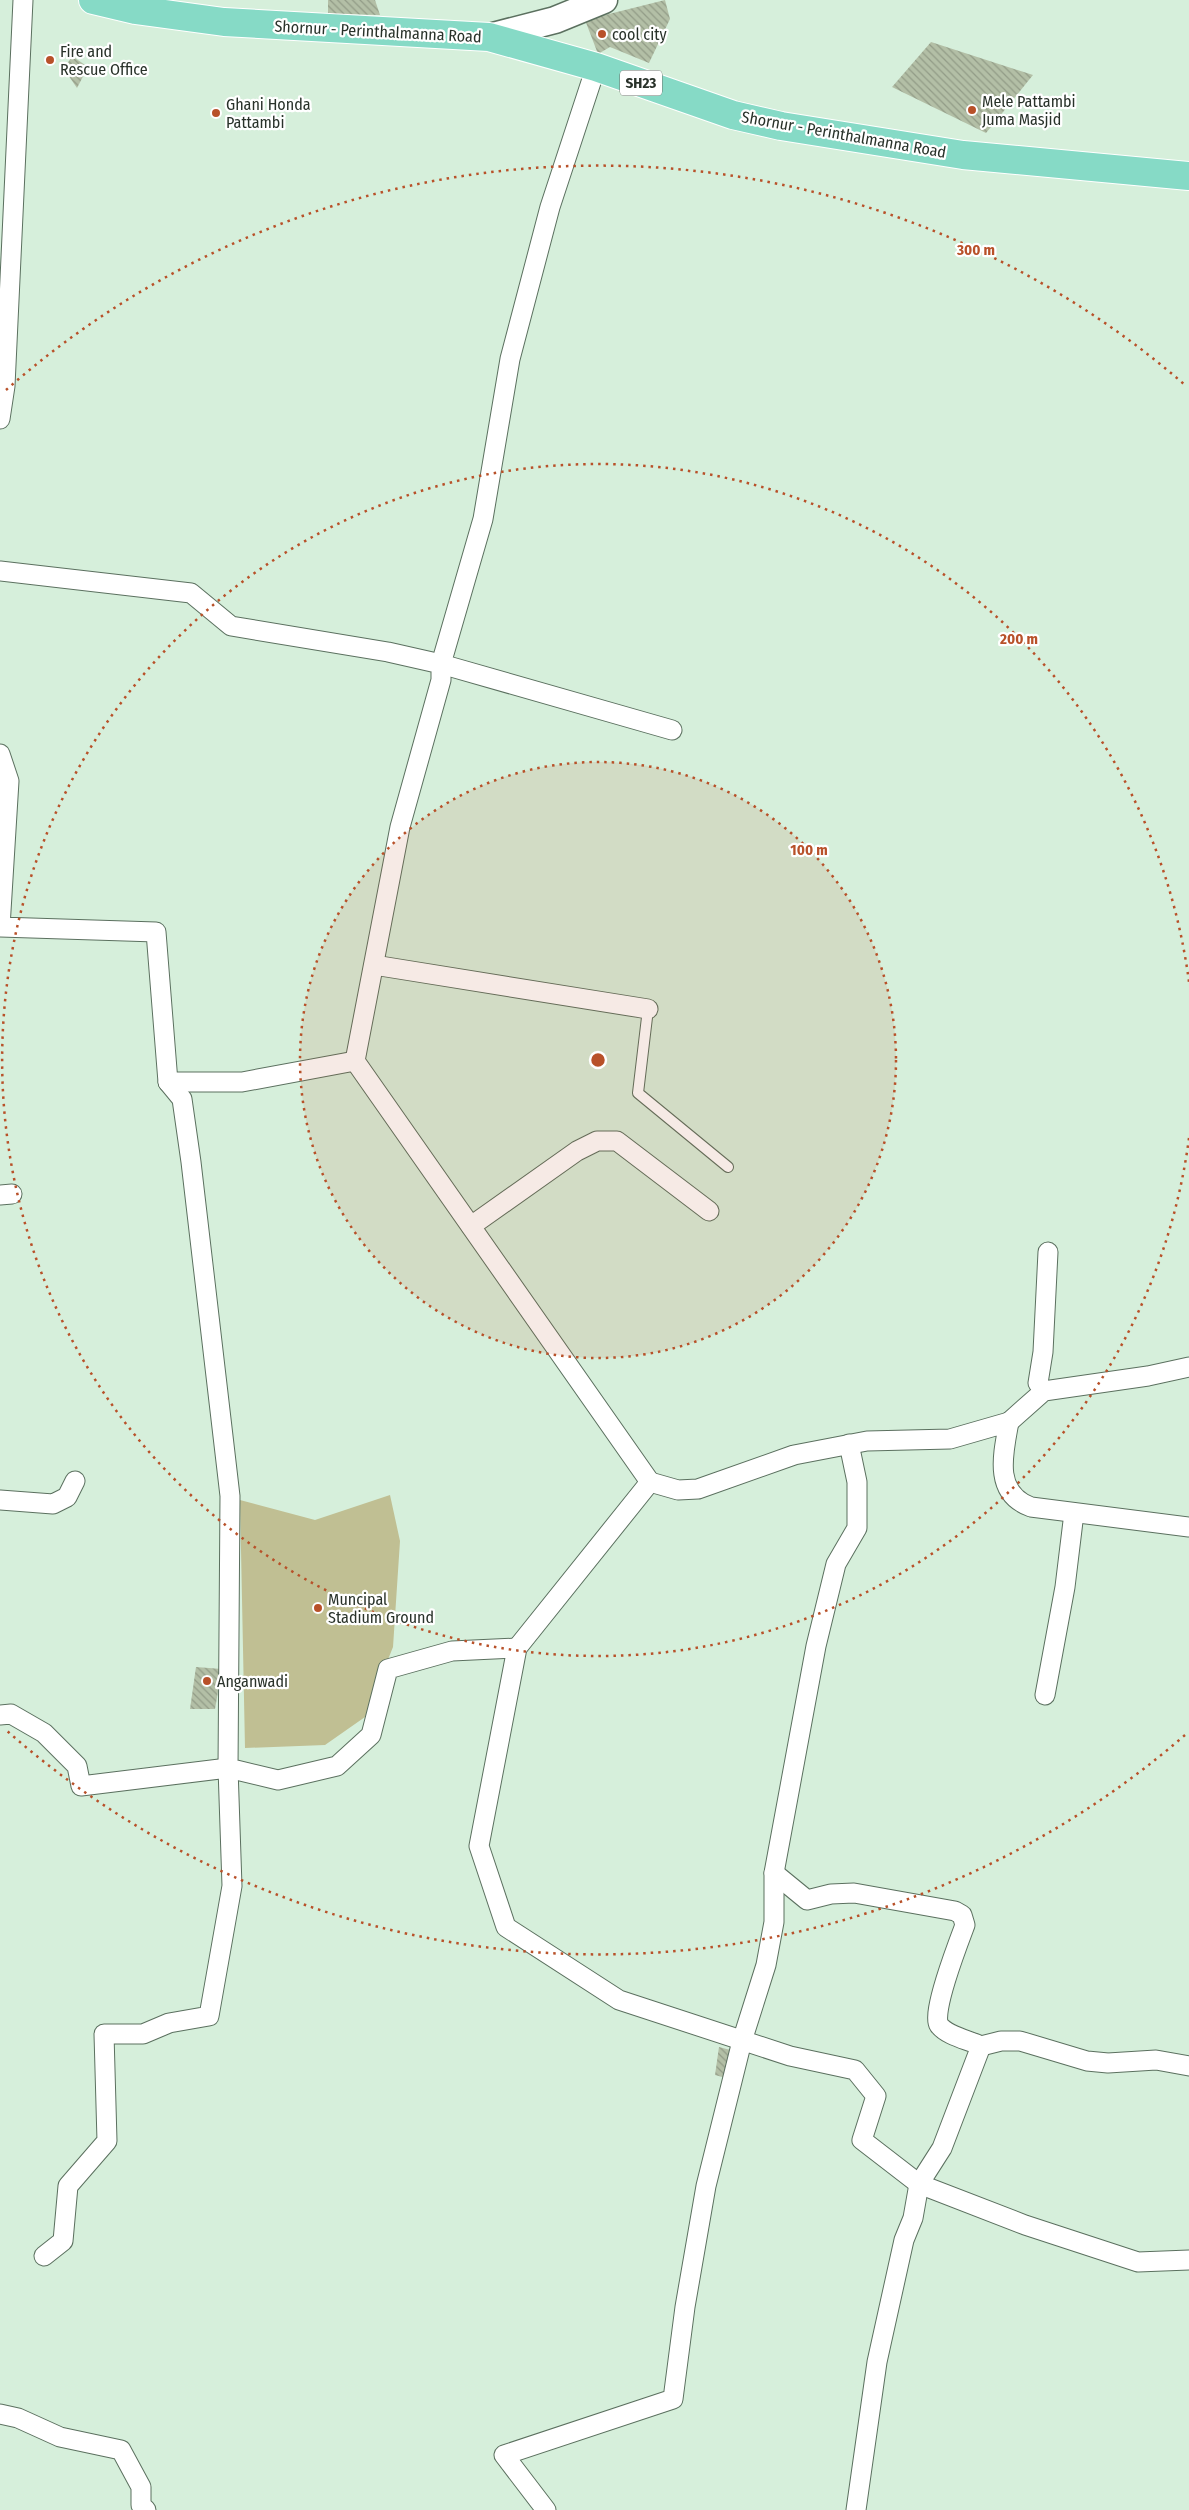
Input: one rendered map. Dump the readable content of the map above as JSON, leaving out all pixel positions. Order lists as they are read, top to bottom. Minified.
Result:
{"streets":{"main road":["Shornur - Perinthalmanna Road","SH23"]},"places":["cool city","Fire and Rescue Office","Mele Pattambi Juma Masjid","Ghani Honda Pattambi","Muncipal Stadium Ground","Anganwadi"],"rings":["300 m","200 m","100 m"]}
